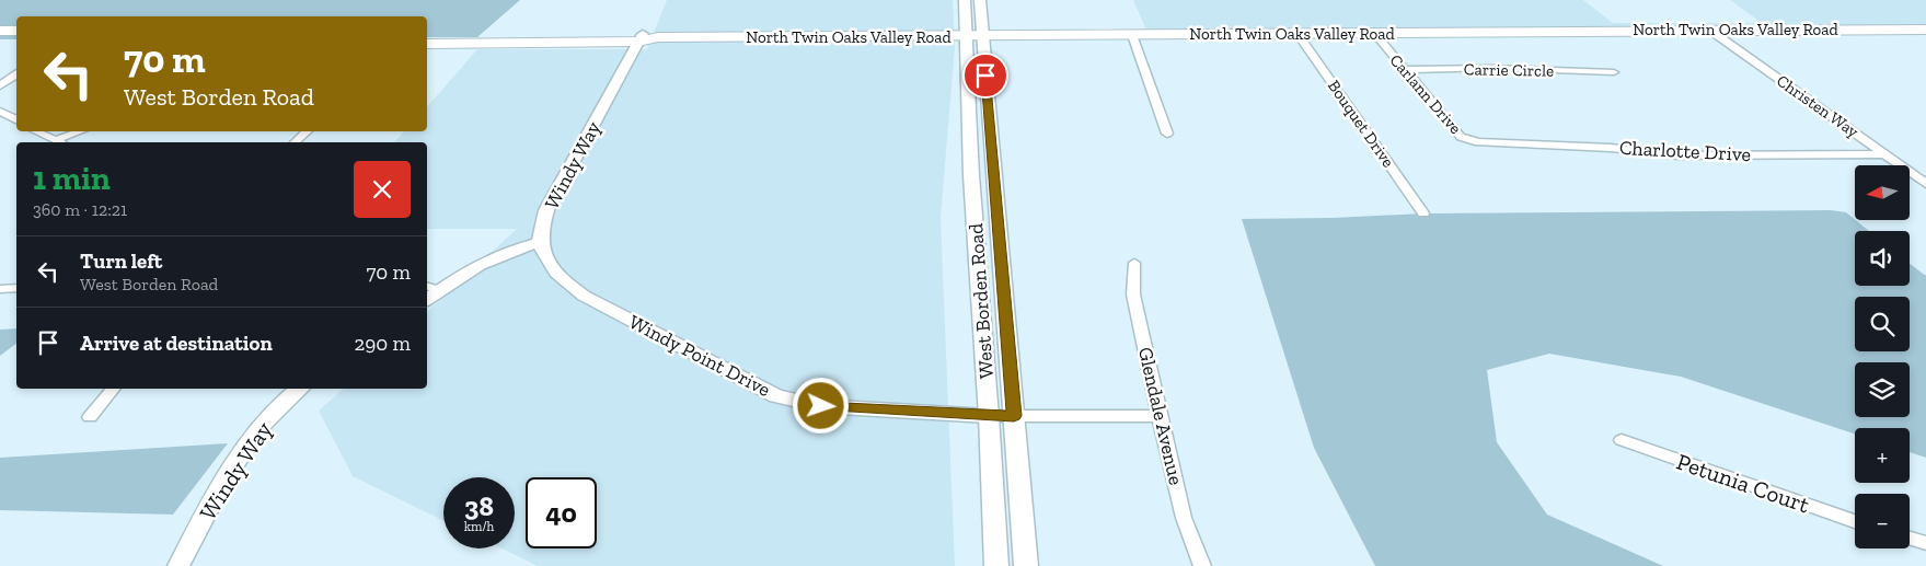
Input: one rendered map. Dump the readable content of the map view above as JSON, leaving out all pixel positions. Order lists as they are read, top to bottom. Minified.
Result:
{"streets":{"main road":["North Twin Oaks Valley Road","West Borden Road"],"street":["Carrie Circle","Carlann Drive","Christen Way","Bouquet Drive","Charlotte Drive","Windy Way","Windy Point Drive","Glendale Avenue","Petunia Court"]},"crossings":[["North Twin Oaks Valley Road","Carlann Drive"],["North Twin Oaks Valley Road","Christen Way"],["North Twin Oaks Valley Road","Bouquet Drive"],["North Twin Oaks Valley Road","Windy Way"],["North Twin Oaks Valley Road","West Borden Road"],["Carrie Circle","Carlann Drive"],["Carlann Drive","Charlotte Drive"],["Christen Way","Charlotte Drive"],["Windy Way","Windy Point Drive"],["West Borden Road","Windy Point Drive"]],"north":"left","page":{"turn":["70 m","West Borden Road"],"heading":["1 min","360 m · 12:21"],"map_buttons":["+","−"],"list":[{"name":"Turn left","note":"West Borden Road","value":"70 m"},{"name":"Arrive at destination","value":"290 m"}],"speed":"38 km/h","limit":"40"}}
